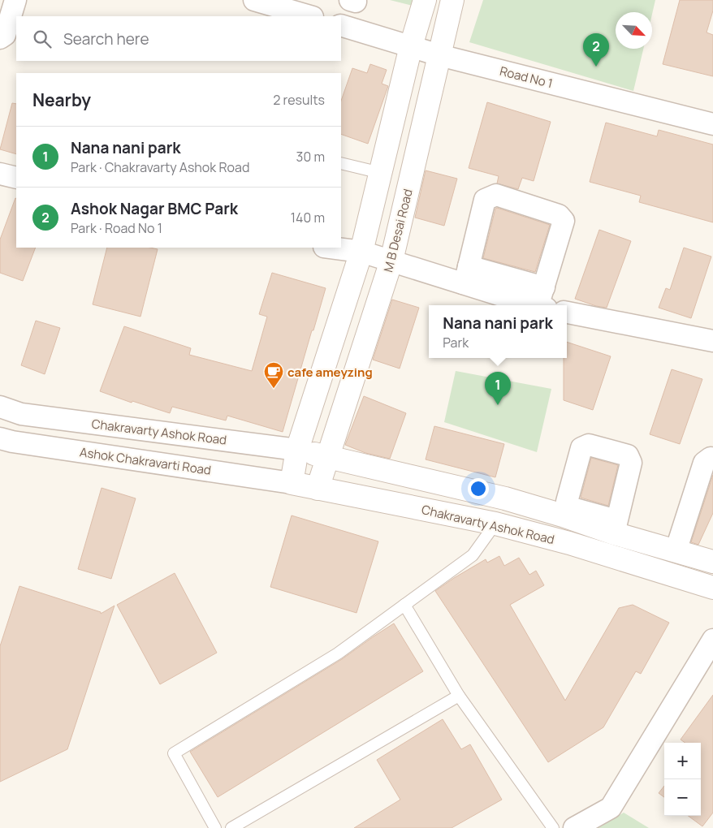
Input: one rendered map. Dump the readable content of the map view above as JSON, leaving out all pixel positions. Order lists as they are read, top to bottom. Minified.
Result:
{"streets":{"main road":["M B Desai Road","Chakravarty Ashok Road"],"street":["Road No 1","Ashok Chakravarti Road"]},"crossings":[["Road No 1","M B Desai Road"],["M B Desai Road","Chakravarty Ashok Road"],["Chakravarty Ashok Road","Ashok Chakravarti Road"]],"places":{"cafe":["cafe ameyzing"]},"north":"bottom right","page":{"search":"Search here","pins":["2","1"],"heading":["Nearby","2 results"],"list":[{"mark":"1","name":"Nana nani park","note":"Park · Chakravarty Ashok Road","value":"30 m"},{"mark":"2","name":"Ashok Nagar BMC Park","note":"Park · Road No 1","value":"140 m"}],"popup":["Nana nani park","Park"],"map_buttons":["+","−"]}}
